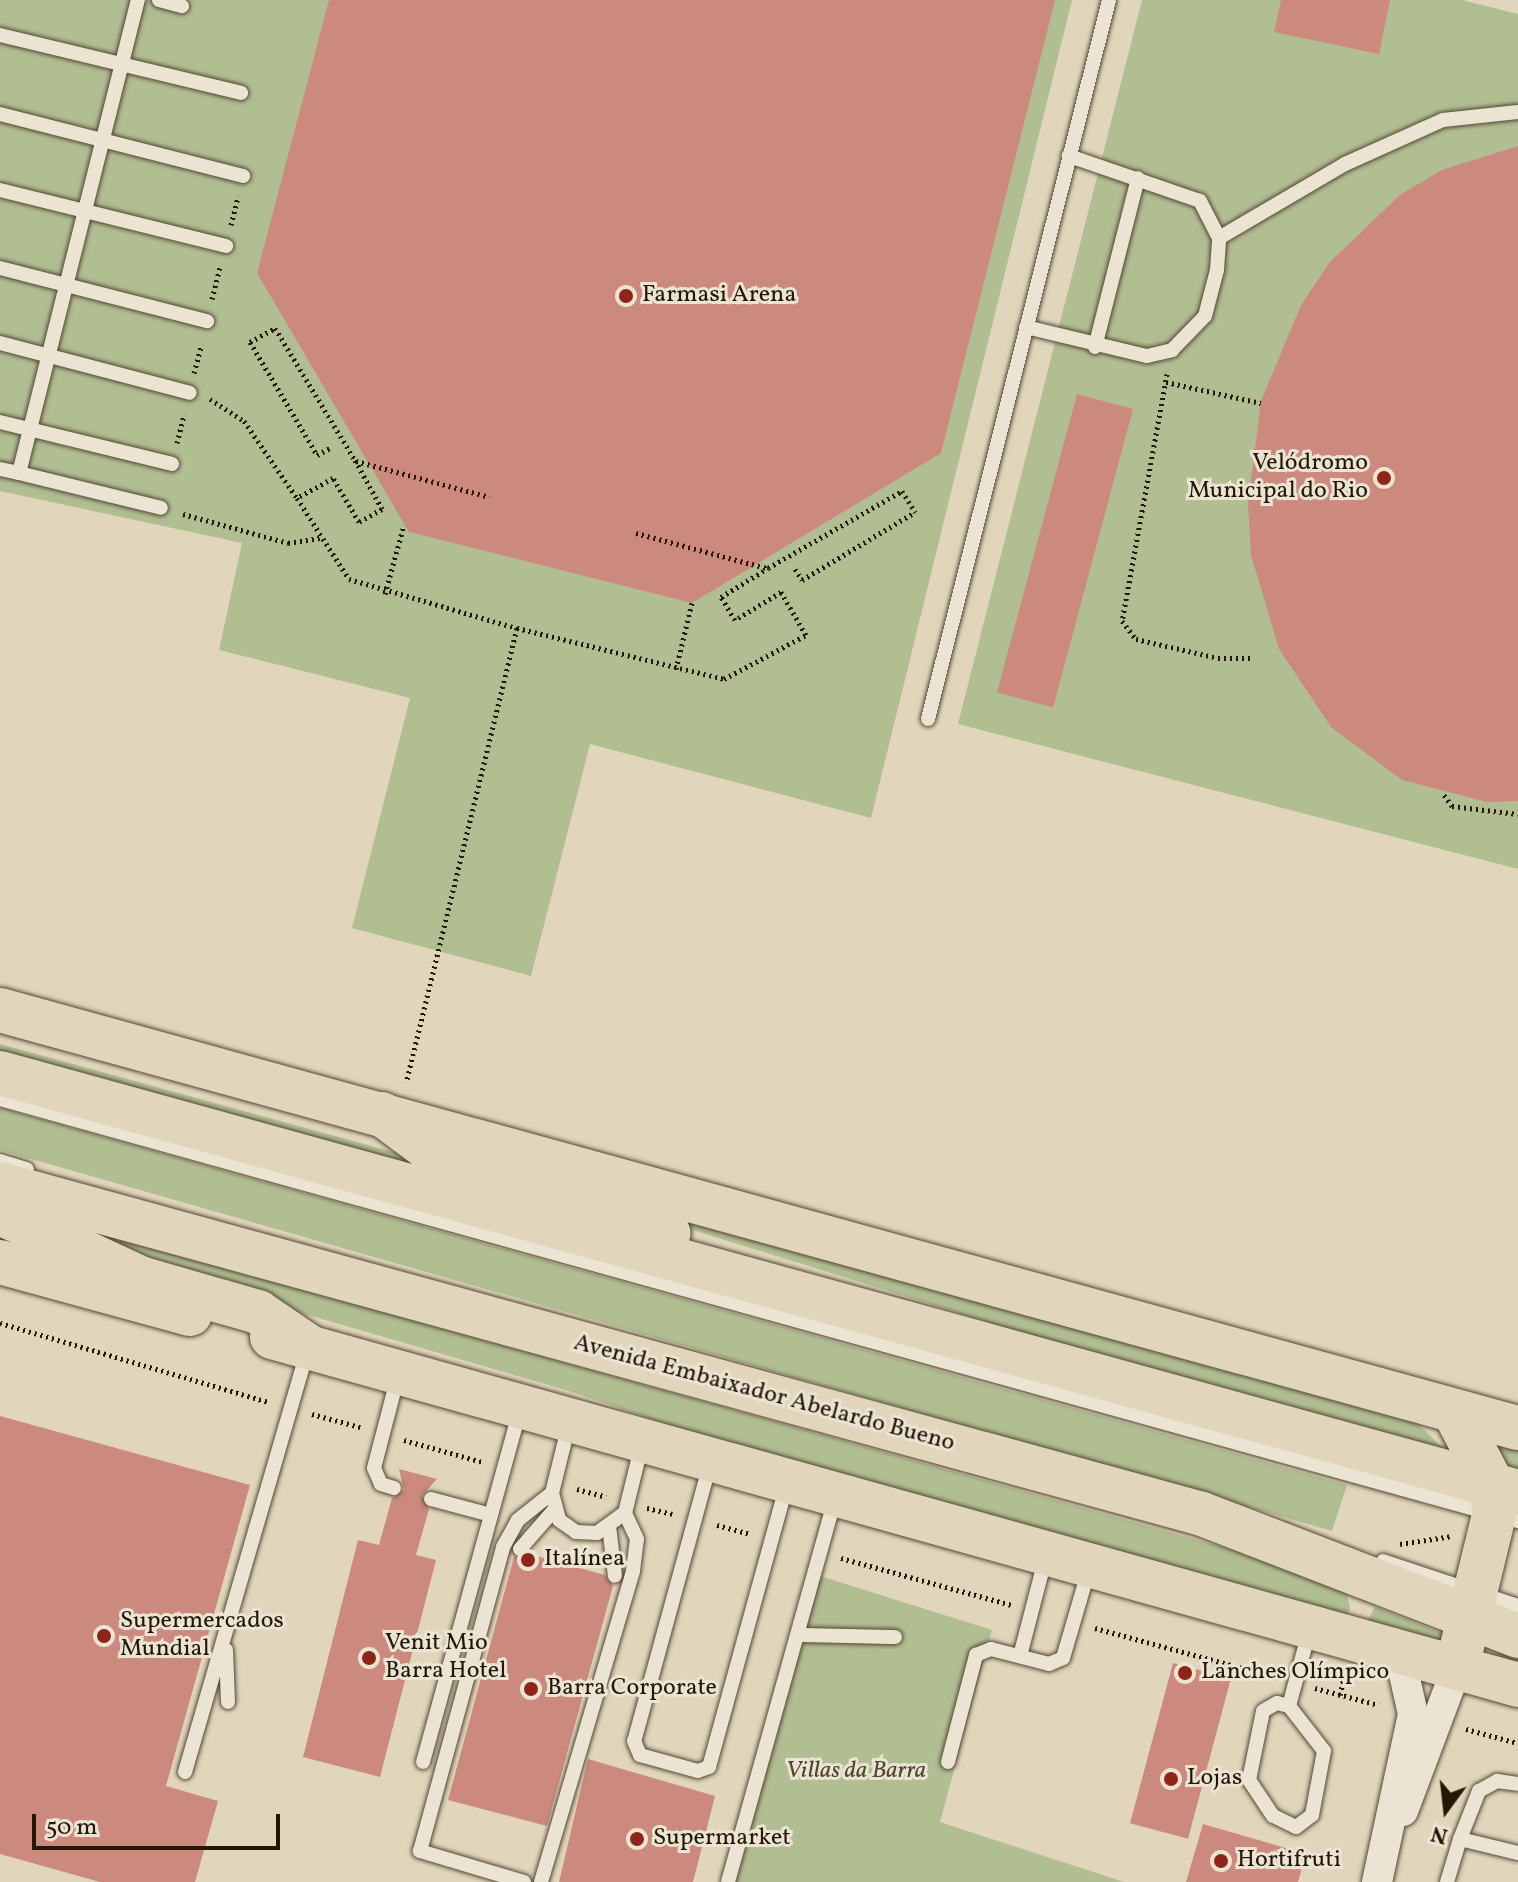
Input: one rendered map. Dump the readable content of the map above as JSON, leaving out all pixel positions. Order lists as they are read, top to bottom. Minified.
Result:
{"streets":{"main road":["Avenida Embaixador Abelardo Bueno"]},"parks":["Villas da Barra"],"places":["Farmasi Arena","Velódromo Municipal do Rio","Italínea","Supermercados Mundial","Venit Mio Barra Hotel","Lanches Olímpico","Barra Corporate","Lojas","Supermarket","Hortifruti"],"scale_bar":"50 m","north":"bottom"}
